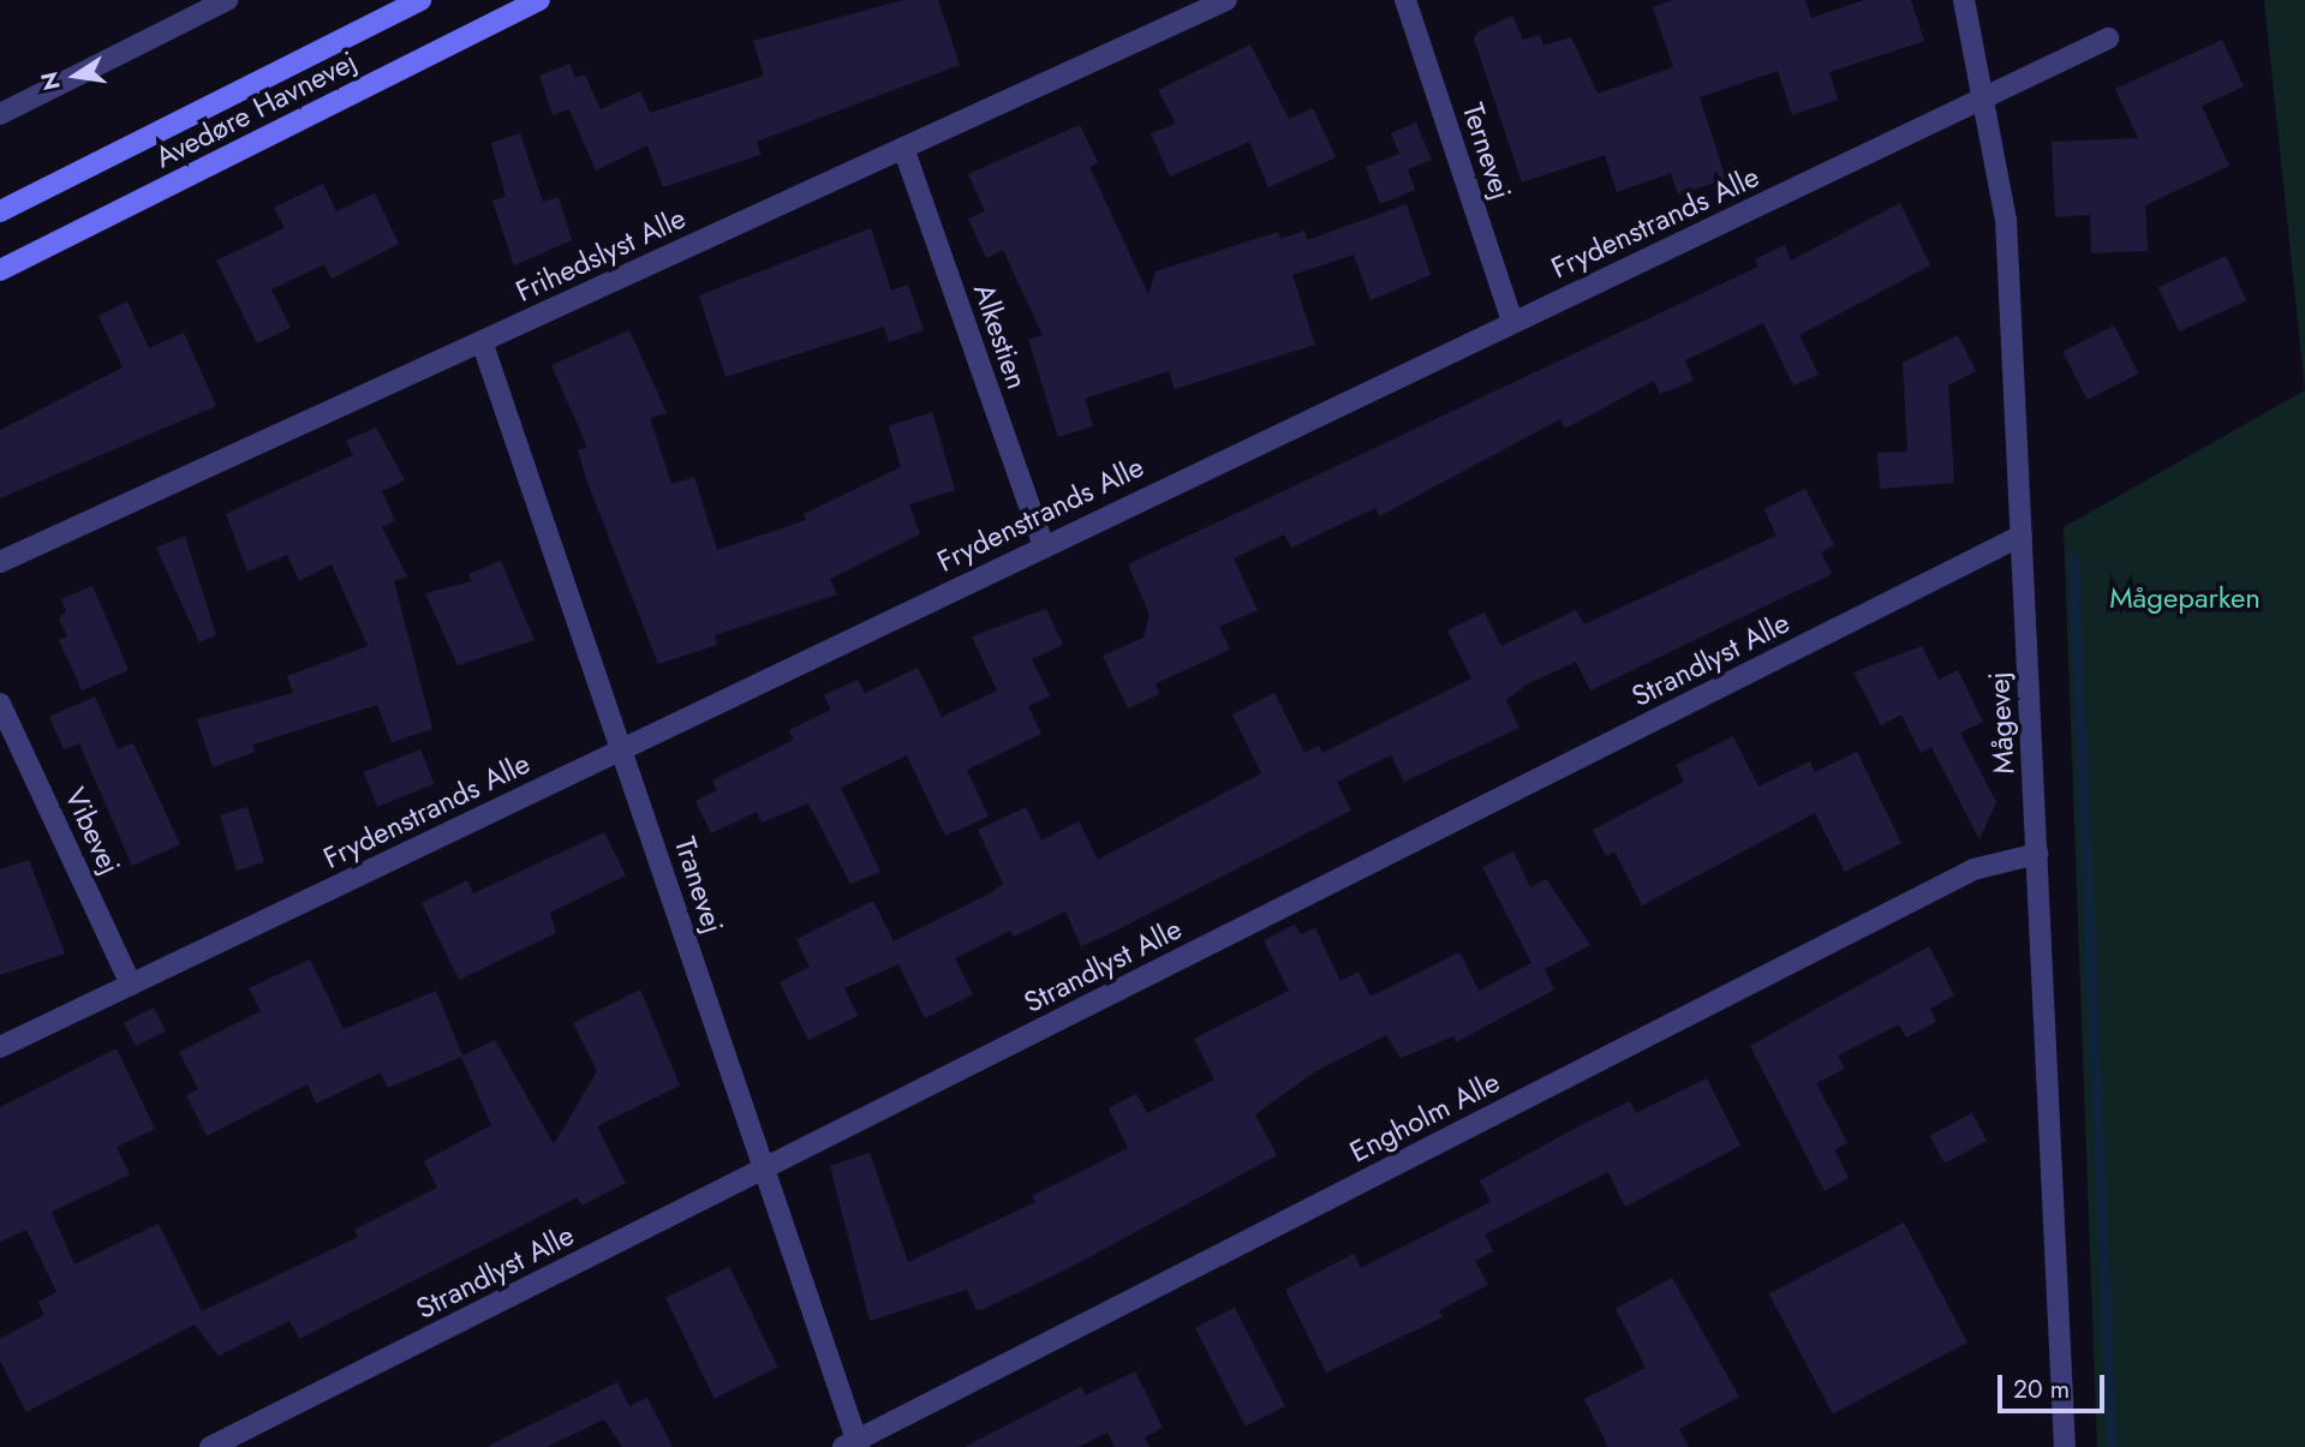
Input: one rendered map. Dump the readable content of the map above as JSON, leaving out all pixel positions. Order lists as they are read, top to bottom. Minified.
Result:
{"streets":{"street":["Avedøre Havnevej","Ternevej","Frydenstrands Alle","Frihedslyst Alle","Alkestien","Strandlyst Alle","Mågevej","Vibevej","Tranevej","Engholm Alle"]},"crossings":[["Ternevej","Frydenstrands Alle"],["Frydenstrands Alle","Alkestien"],["Frydenstrands Alle","Mågevej"],["Frydenstrands Alle","Vibevej"],["Frydenstrands Alle","Tranevej"],["Frihedslyst Alle","Alkestien"],["Frihedslyst Alle","Tranevej"],["Strandlyst Alle","Mågevej"],["Strandlyst Alle","Tranevej"],["Mågevej","Engholm Alle"],["Tranevej","Engholm Alle"]],"parks":["Mågeparken"],"scale_bar":"20 m","north":"left"}
